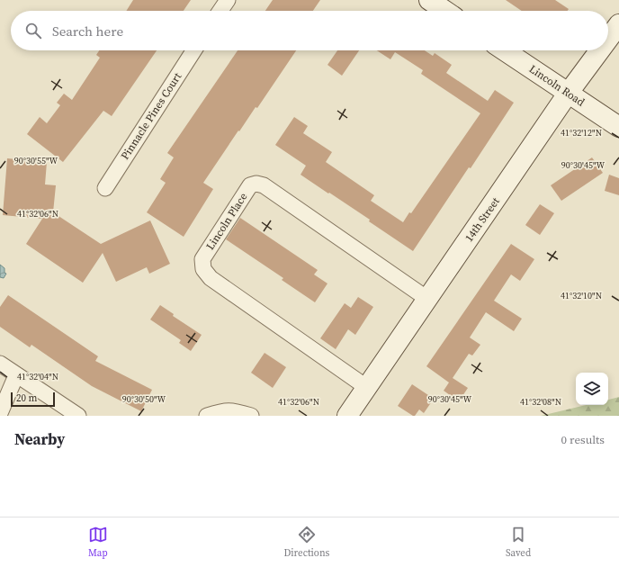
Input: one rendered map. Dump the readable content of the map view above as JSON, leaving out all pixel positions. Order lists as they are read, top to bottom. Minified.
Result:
{"streets":{"street":["Lincoln Road","Pinnacle Pines Court","14th Street","Lincoln Place"]},"crossings":[["Lincoln Road","14th Street"],["14th Street","Lincoln Place"]],"scale_bar":"20 m","page":{"search":"Search here","scale":"20 m","heading":["Nearby","0 results"],"nav":["Map","Directions","Saved"]},"coordinates":["41°32'12\"N","90°30'55\"W","90°30'45\"W","41°32'06\"N","41°32'10\"N","41°32'04\"N","90°30'50\"W","41°32'08\"N"]}
